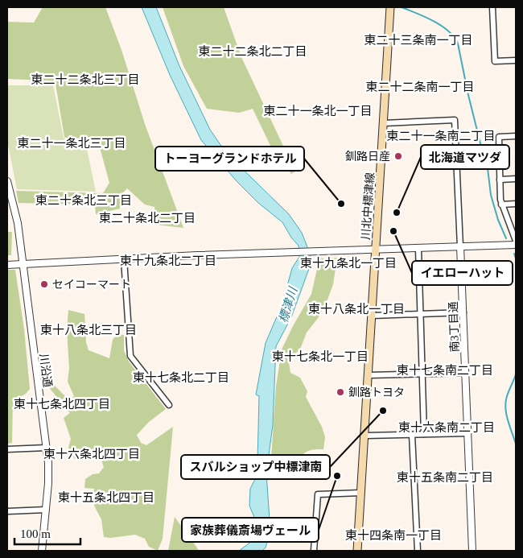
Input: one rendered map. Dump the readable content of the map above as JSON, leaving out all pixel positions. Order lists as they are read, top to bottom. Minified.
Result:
{"streets":{"main road":["川北中標津線"],"street":["南3丁目通","川沿通"]},"districts":["東二十三条南一丁目","東二十二条北二丁目","東二十二条北三丁目","東二十二条南一丁目","東二十一条北一丁目","東二十一条南二丁目","東二十一条北三丁目","東二十条北三丁目","東二十条北二丁目","東十九条北二丁目","東十九条北一丁目","東十八条北一丁目","東十八条北三丁目","東十七条北一丁目","東十七条南二丁目","東十七条北二丁目","東十七条北四丁目","東十六条南二丁目","東十六条北四丁目","東十五条南二丁目","東十五条北四丁目","東十四条南一丁目"],"water":["標津川"],"places":["釧路日産","トーヨーグランドホテル","北海道マツダ","イエローハット","セイコーマート","釧路トヨタ","スバルショップ中標津南","家族葬儀斎場ヴェール"],"scale_bar":"100 m"}
